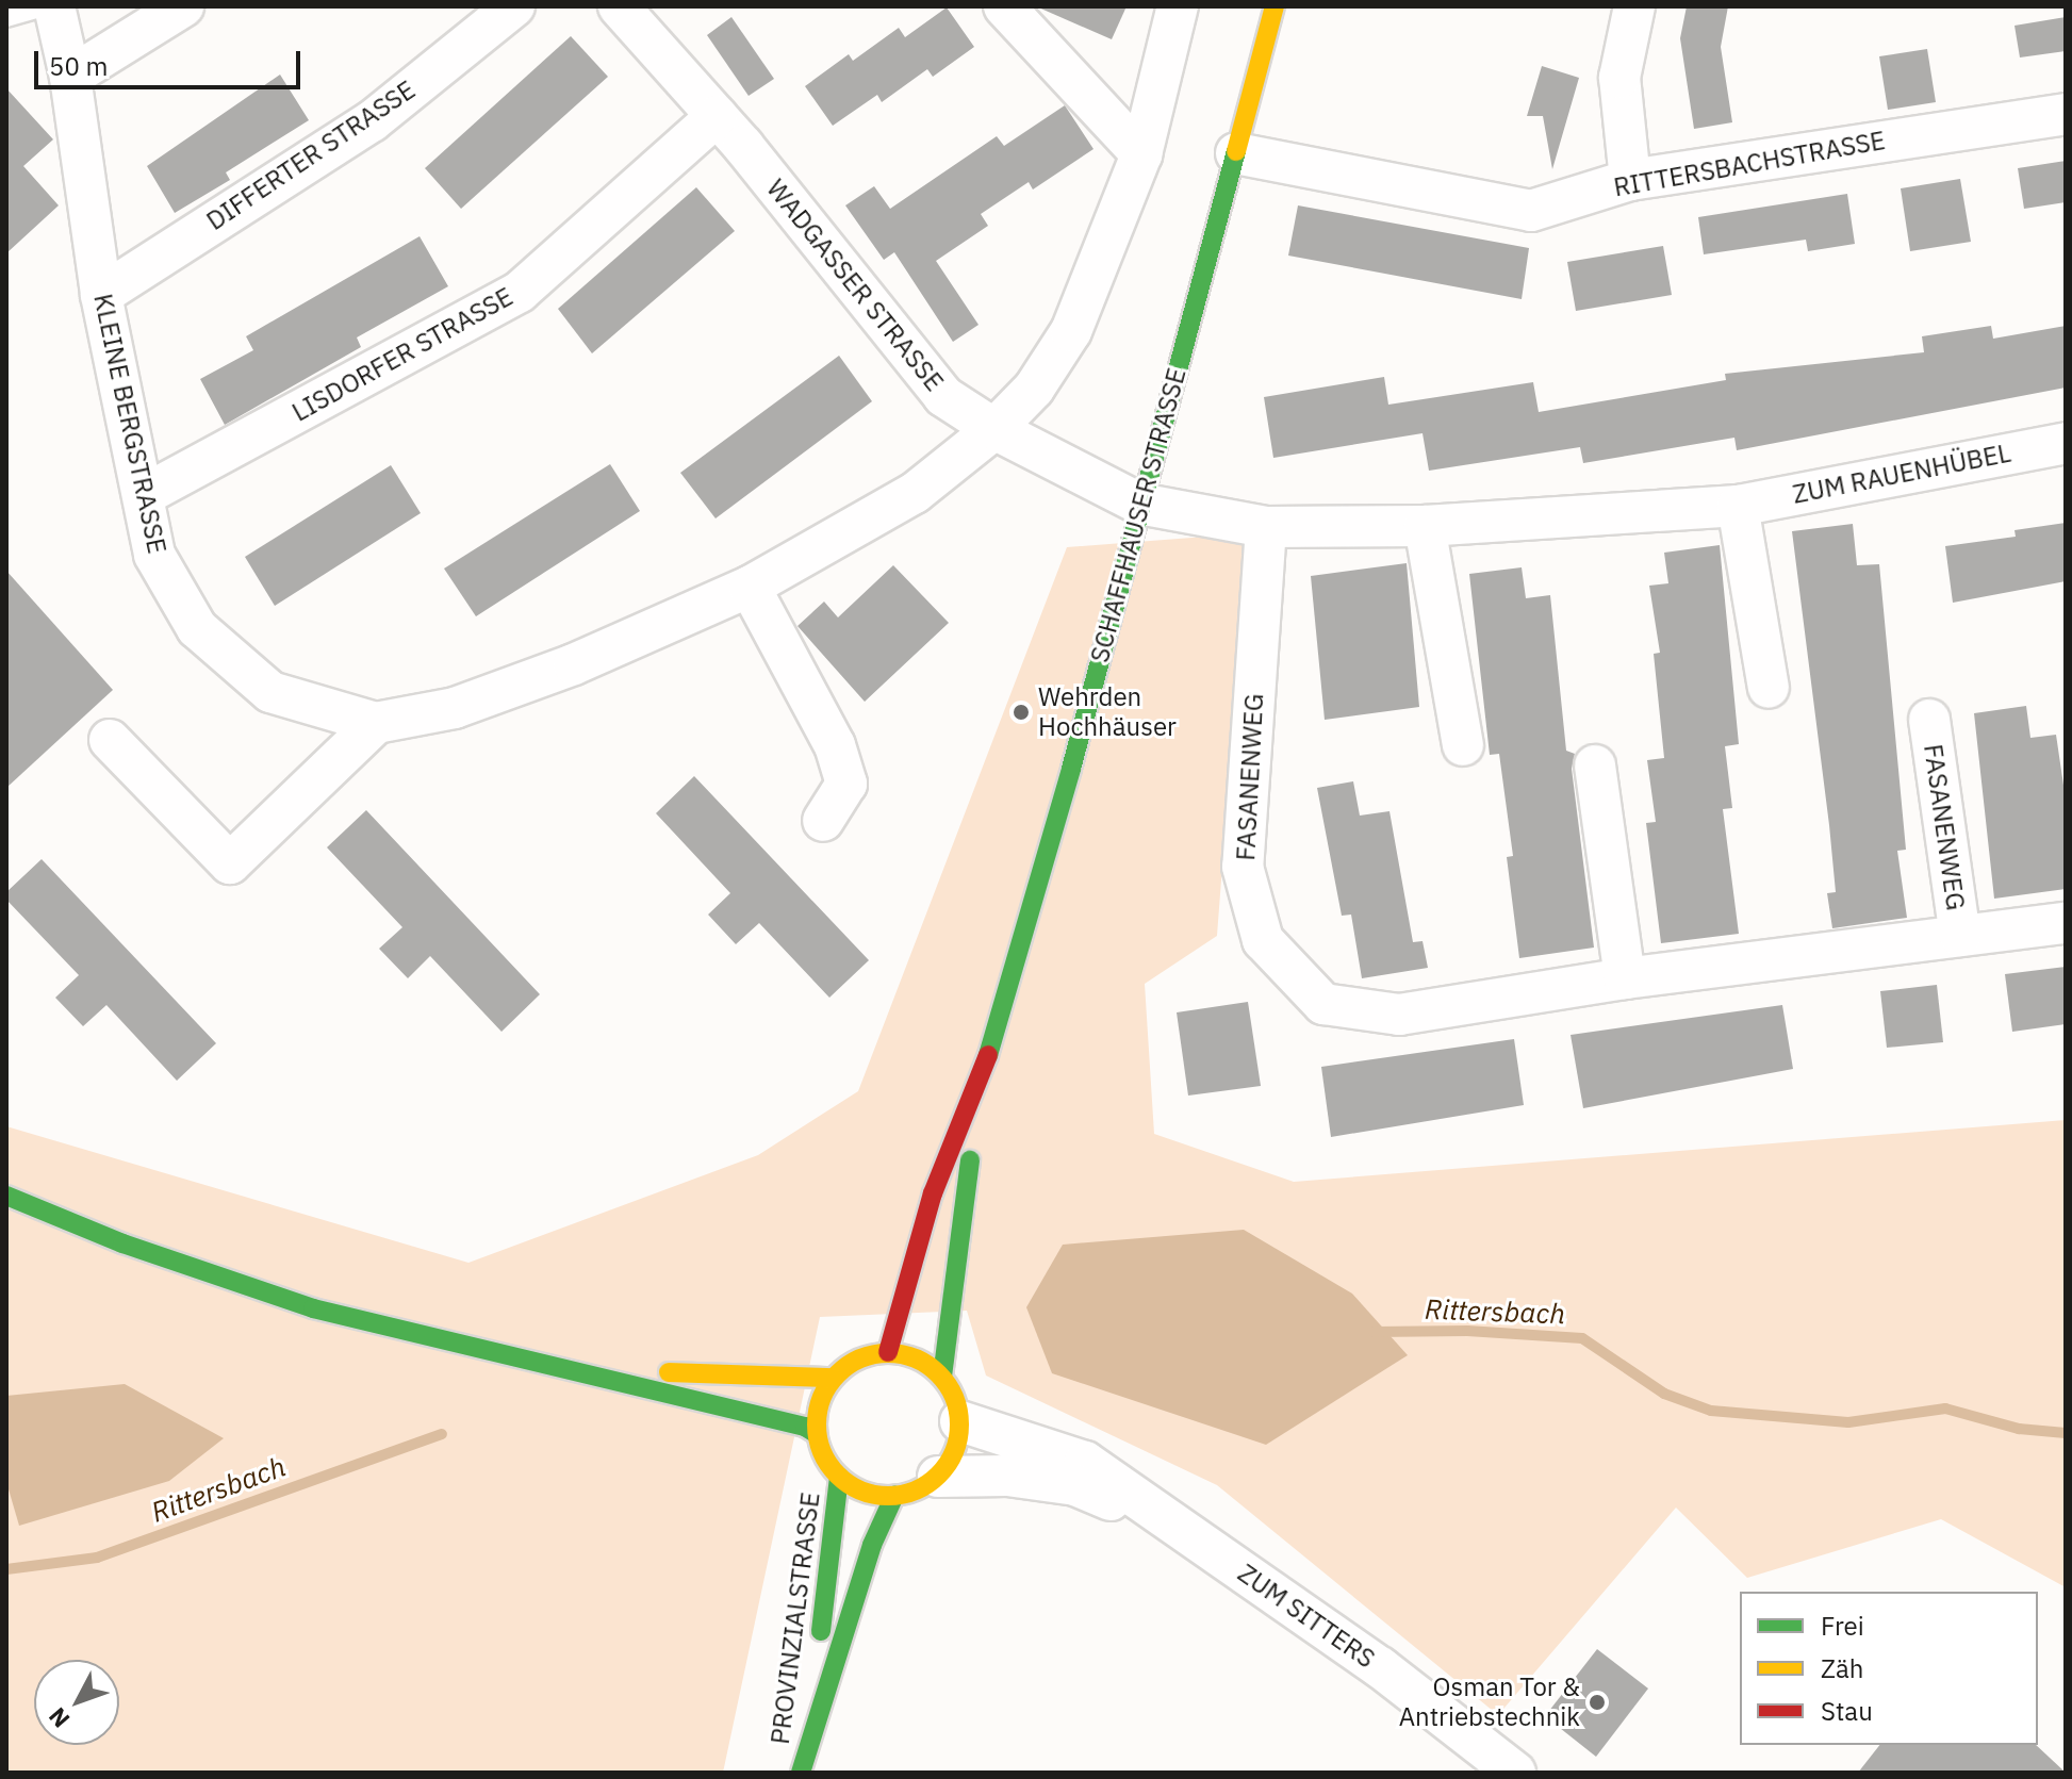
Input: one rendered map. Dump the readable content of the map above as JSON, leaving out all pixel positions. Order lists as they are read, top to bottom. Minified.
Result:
{"streets":{"street":["DIFFERTER STRASSE","RITTERSBACHSTRASSE","WADGASSER STRASSE","LISDORFER STRASSE","KLEINE BERGSTRASSE","ZUM RAUENHÜBEL","SCHAFFHAUSER STRASSE","FASANENWEG","ZUM SITTERS","PROVINZIALSTRASSE"]},"crossings":[["DIFFERTER STRASSE","KLEINE BERGSTRASSE"],["RITTERSBACHSTRASSE","SCHAFFHAUSER STRASSE"],["WADGASSER STRASSE","LISDORFER STRASSE"],["WADGASSER STRASSE","KLEINE BERGSTRASSE"],["WADGASSER STRASSE","ZUM RAUENHÜBEL"],["WADGASSER STRASSE","SCHAFFHAUSER STRASSE"],["LISDORFER STRASSE","KLEINE BERGSTRASSE"],["ZUM RAUENHÜBEL","SCHAFFHAUSER STRASSE"],["ZUM RAUENHÜBEL","FASANENWEG"],["SCHAFFHAUSER STRASSE","ZUM SITTERS"],["SCHAFFHAUSER STRASSE","PROVINZIALSTRASSE"],["ZUM SITTERS","PROVINZIALSTRASSE"]],"water":["Rittersbach"],"places":["Wehrden Hochhäuser","Osman Tor & Antriebstechnik"],"legend":["Frei","Zäh","Stau"],"scale_bar":"50 m","north":"bottom left"}
